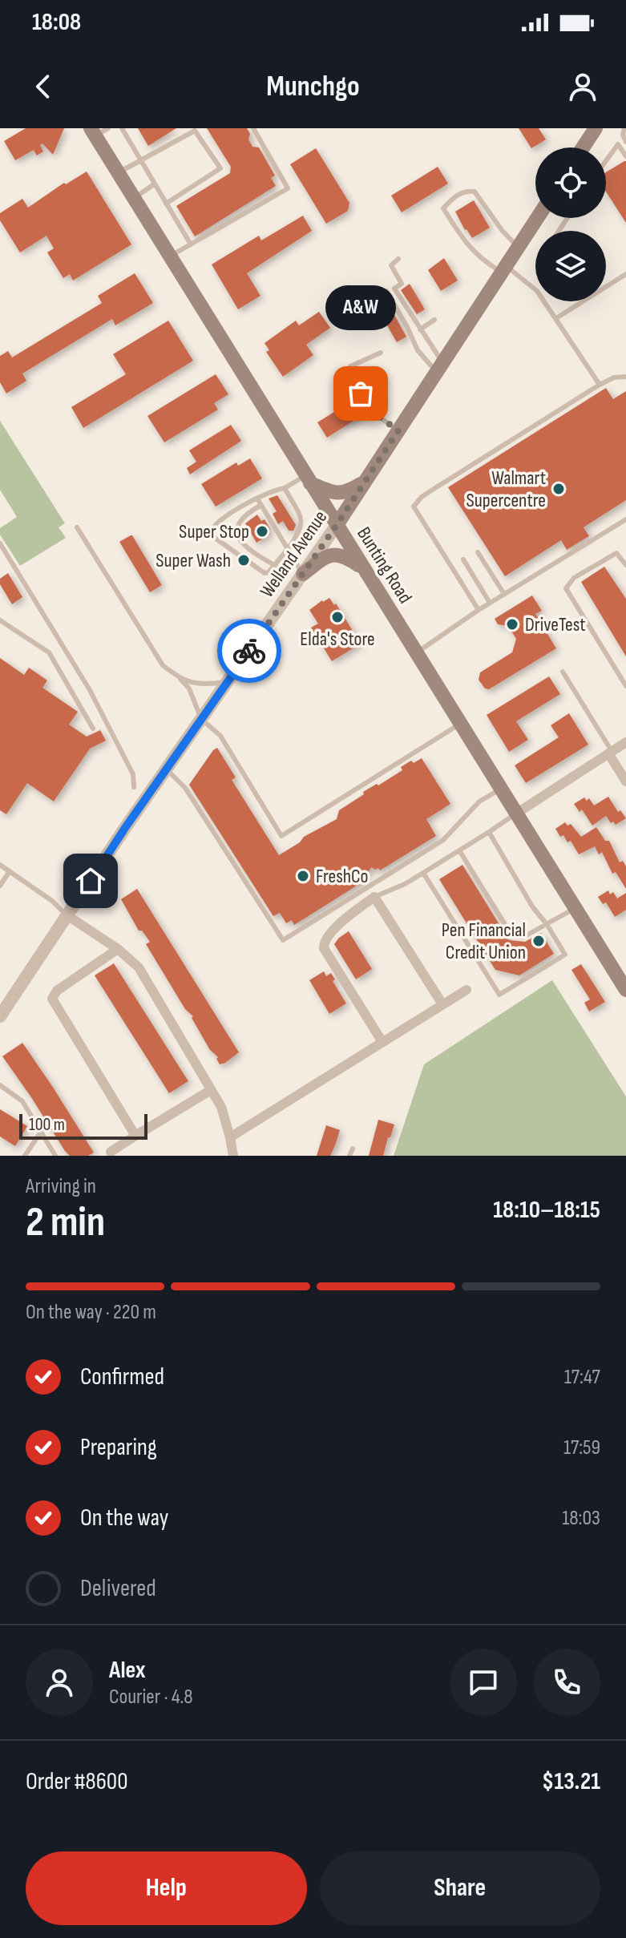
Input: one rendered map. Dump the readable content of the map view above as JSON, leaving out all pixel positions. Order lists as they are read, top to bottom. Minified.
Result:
{"streets":{"main road":["Welland Avenue","Bunting Road"]},"crossings":[["Welland Avenue","Bunting Road"]],"places":["A&W","Walmart Supercentre","Super Stop","Super Wash","Elda's Store","DriveTest","FreshCo","Pen Financial Credit Union"],"scale_bar":"100 m","page":{"status":"18:08","header":"Munchgo","bubble":"A&W","scale":"100 m","heading":["2 min","Arriving in","18:10–18:15"],"panel":["Alex","Courier · 4.8","Order #8600","$13.21"],"bar":"On the way · 220 m","list":[["Confirmed","17:47"],["Preparing","17:59"],["On the way","18:03"],"Delivered"],"buttons":["Help","Share"]}}
